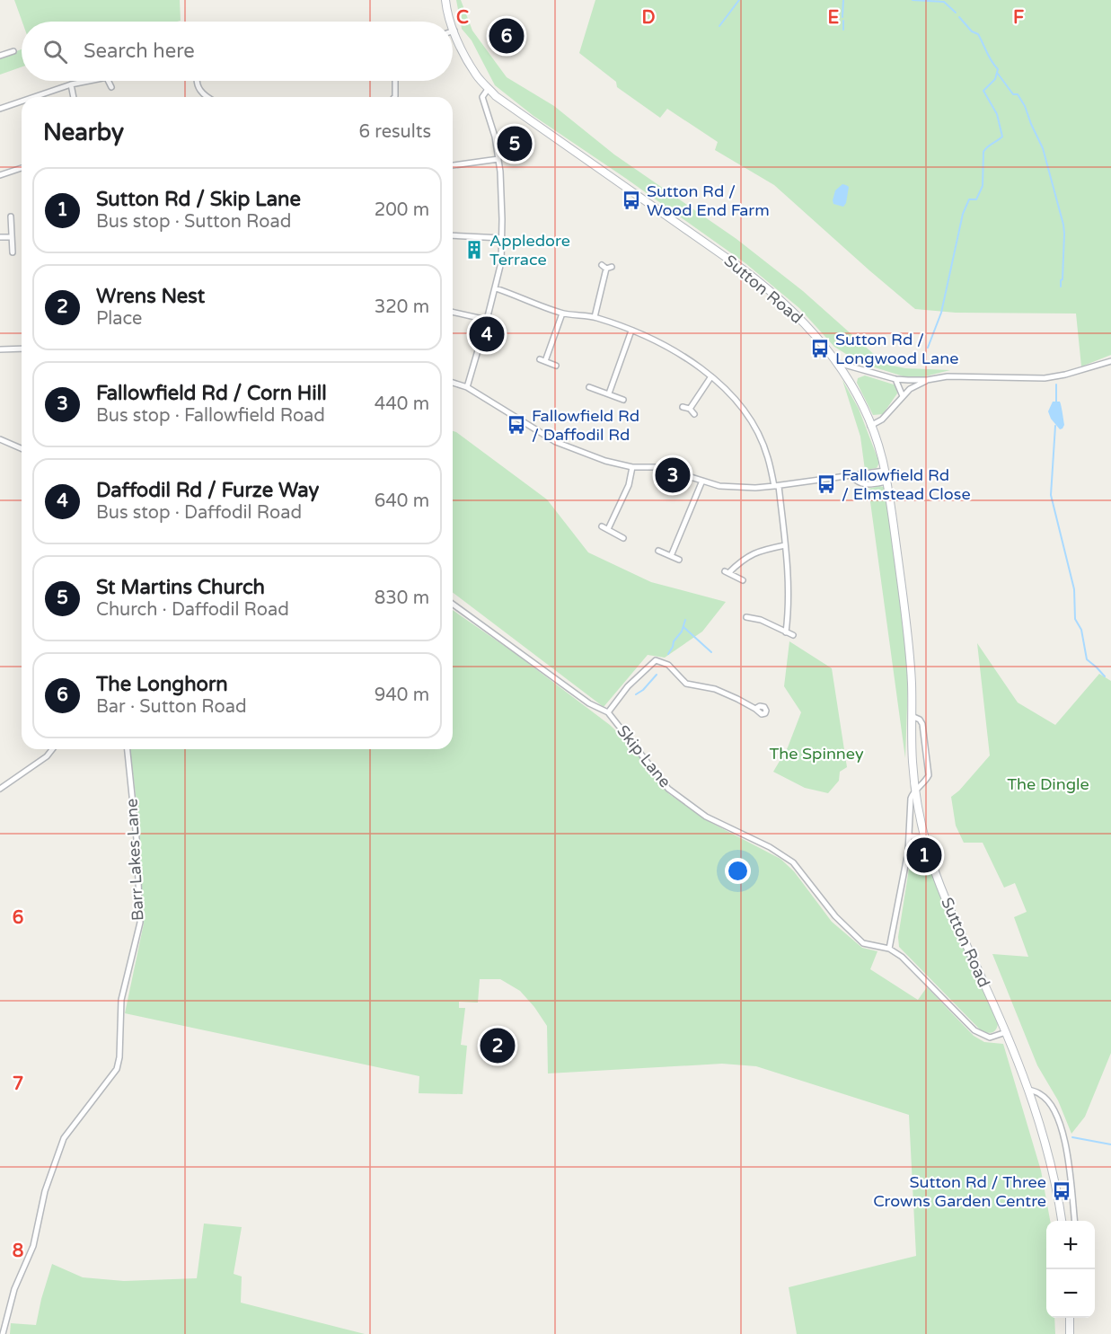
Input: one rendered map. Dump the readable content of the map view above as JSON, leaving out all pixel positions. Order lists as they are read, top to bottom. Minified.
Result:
{"streets":{"main road":["Sutton Road"],"street":["Skip Lane","Barr Lakes Lane"]},"crossings":[["Sutton Road","Skip Lane"]],"parks":["The Spinney","The Dingle"],"places":{"bus stop":["Sutton Rd / Wood End Farm","Sutton Rd / Longwood Lane","Fallowfield Rd / Daffodil Rd","Fallowfield Rd / Elmstead Close","Sutton Rd / Three Crowns Garden Centre"],"building":["Appledore Terrace"]},"page":{"pins":["6","5","4","3","1","2"],"search":"Search here","heading":["Nearby","6 results"],"list":[{"mark":"1","name":"Sutton Rd / Skip Lane","note":"Bus stop · Sutton Road","value":"200 m"},{"mark":"2","name":"Wrens Nest","note":"Place","value":"320 m"},{"mark":"3","name":"Fallowfield Rd / Corn Hill","note":"Bus stop · Fallowfield Road","value":"440 m"},{"mark":"4","name":"Daffodil Rd / Furze Way","note":"Bus stop · Daffodil Road","value":"640 m"},{"mark":"5","name":"St Martins Church","note":"Church · Daffodil Road","value":"830 m"},{"mark":"6","name":"The Longhorn","note":"Bar · Sutton Road","value":"940 m"}],"map_buttons":["+","−"]},"grid":{"columns":["C","D","E","F"],"rows":["6","7","8"]}}
